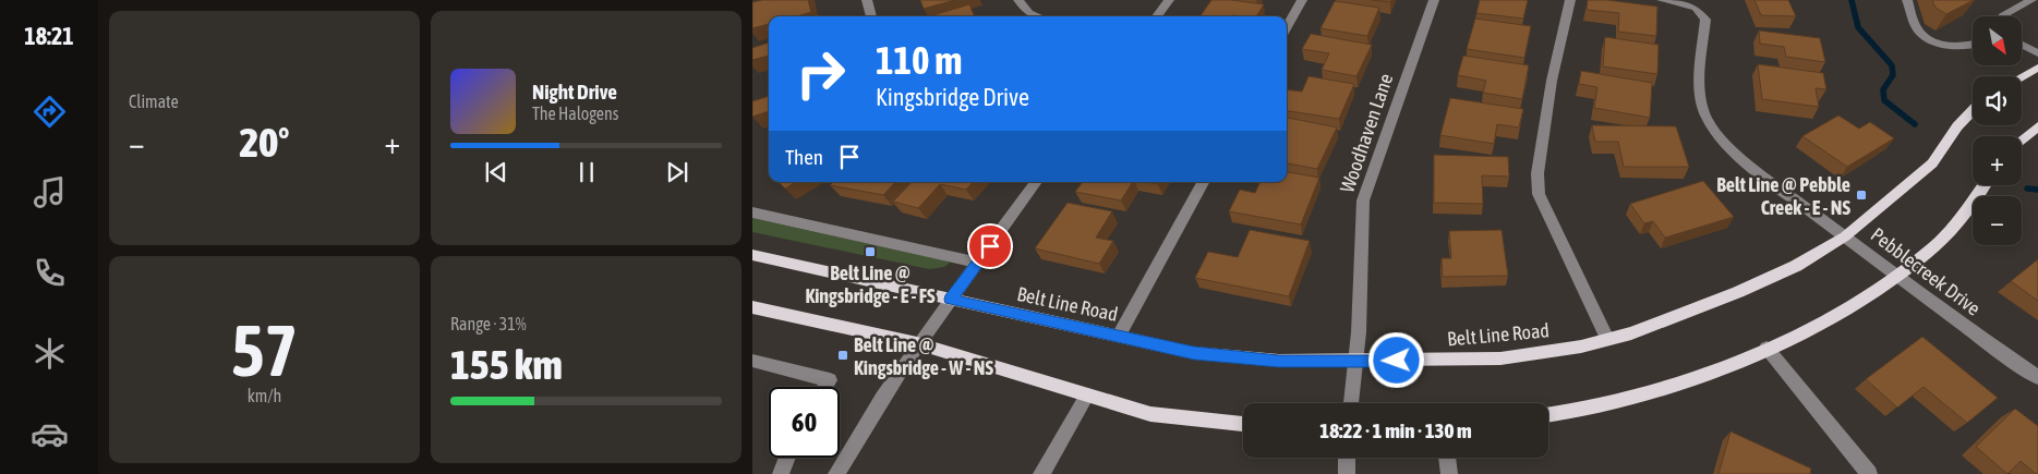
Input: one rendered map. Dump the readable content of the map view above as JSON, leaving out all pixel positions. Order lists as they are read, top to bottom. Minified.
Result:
{"streets":{"main road":["Belt Line Road"],"street":["Woodhaven Lane","Pebblecreek Drive"]},"crossings":[["Woodhaven Lane","Belt Line Road"],["Pebblecreek Drive","Belt Line Road"]],"places":{"transit":["Belt Line @ Pebble Creek - E - NS","Belt Line @ Kingsbridge - E - FS","Belt Line @ Kingsbridge - W - NS"]},"north":"bottom right","page":{"tabs":"18:21","tile":["Climate",["57","km/h"],["Range · 31%","155 km"]],"map_buttons":["+","−"],"turn":["110 m","Kingsbridge Drive"],"song":["Night Drive","The Halogens"],"heat":["−","20°","+"],"then":"Then","limit":"60","trip":"18:22 · 1 min · 130 m"}}
